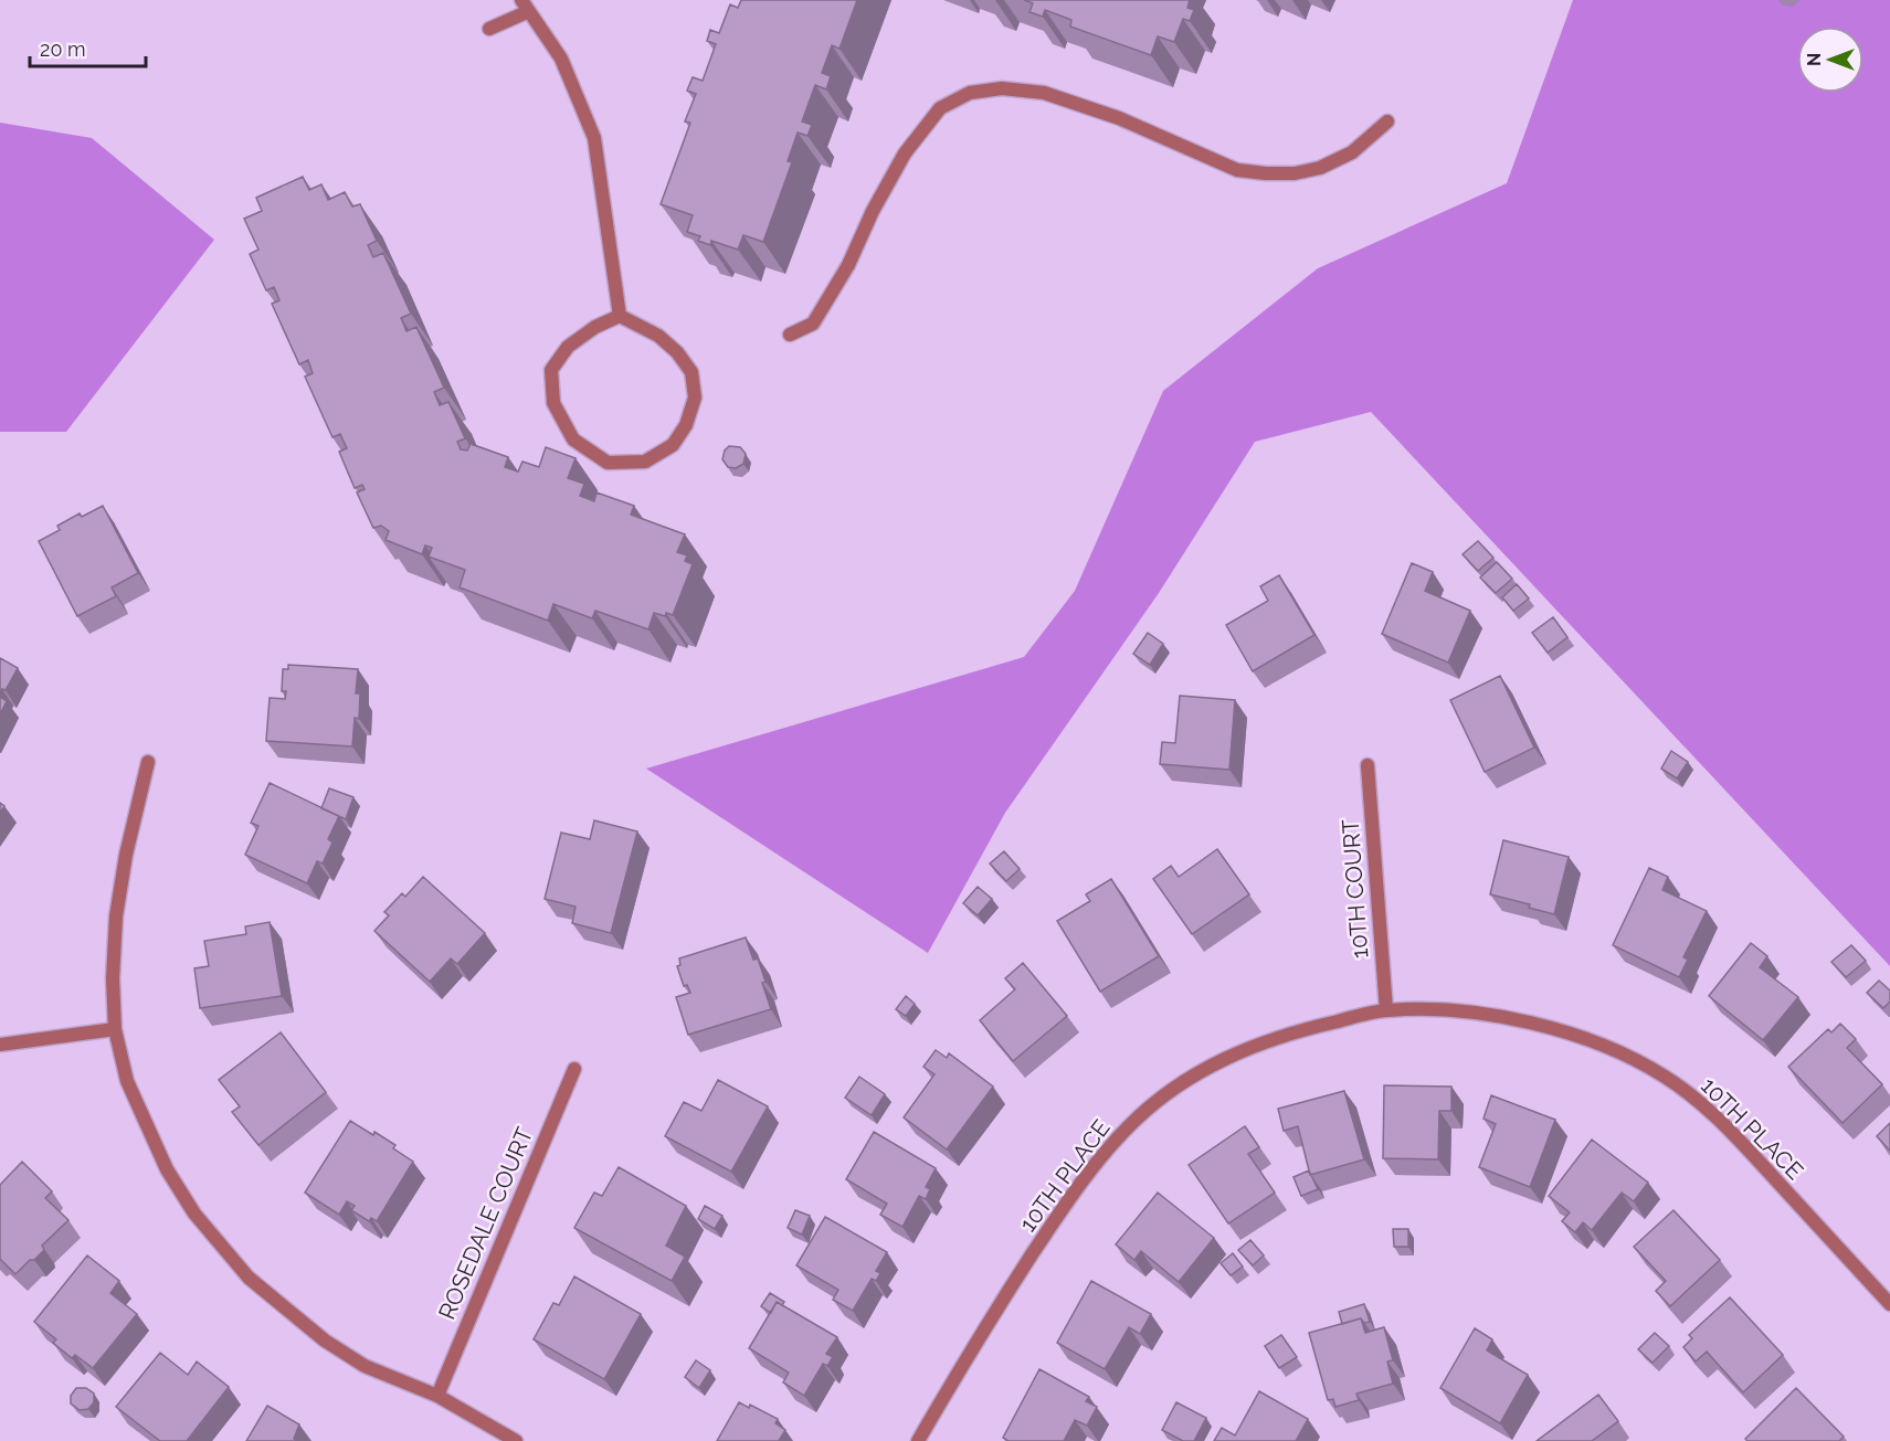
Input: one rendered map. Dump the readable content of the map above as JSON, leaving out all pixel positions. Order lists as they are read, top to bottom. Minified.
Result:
{"streets":{"street":["10TH COURT","10TH PLACE","ROSEDALE COURT"]},"crossings":[["10TH COURT","10TH PLACE"]],"scale_bar":"20 m","north":"left"}
